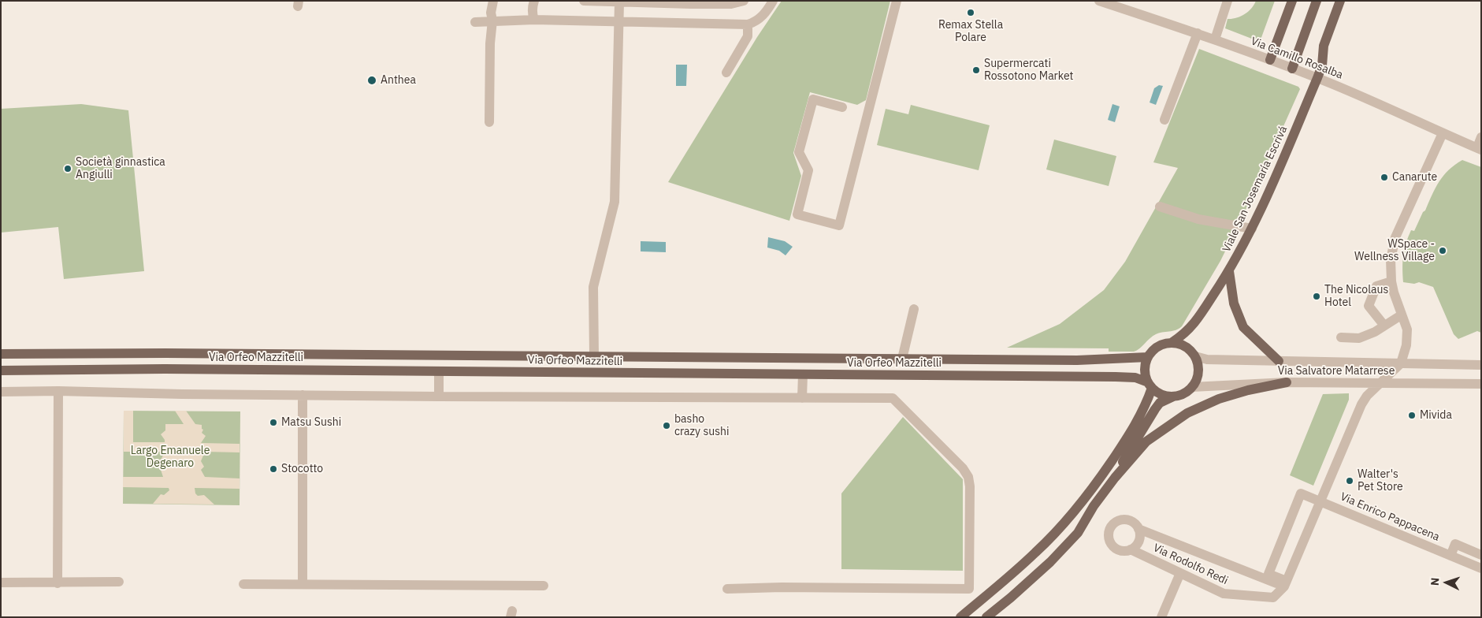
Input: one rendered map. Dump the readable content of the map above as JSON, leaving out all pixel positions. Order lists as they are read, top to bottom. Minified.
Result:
{"streets":{"main road":["Viale San Josemaría Escrivá","Via Orfeo Mazzitelli"],"street":["Via Camillo Rosalba","Via Salvatore Matarrese","Via Enrico Pappacena","Via Rodolfo Redi"]},"crossings":[["Via Camillo Rosalba","Viale San Josemaría Escrivá"],["Via Orfeo Mazzitelli","Via Salvatore Matarrese"]],"parks":["Largo Emanuele Degenaro"],"places":["Remax Stella Polare","Supermercati Rossotono Market","Anthea","Società ginnastica Angiulli","Canarute","WSpace - Wellness Village","The Nicolaus Hotel","Mivida","Matsu Sushi","basho crazy sushi","Stocotto","Walter's Pet Store"],"north":"left"}
